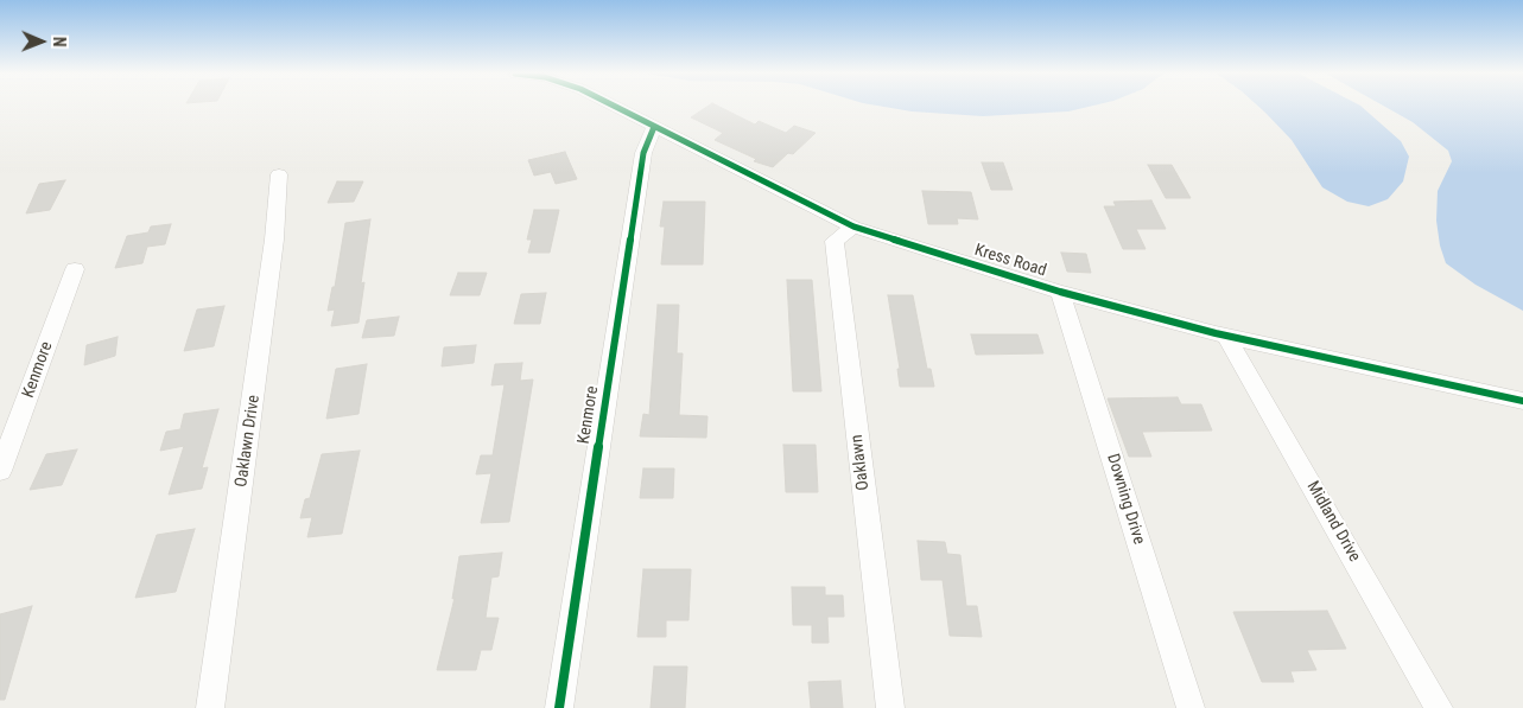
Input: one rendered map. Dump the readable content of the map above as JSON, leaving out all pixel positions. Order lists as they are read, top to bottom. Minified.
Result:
{"streets":{"street":["Kress Road","Kenmore","Oaklawn Drive","Oaklawn","Downing Drive","Midland Drive"]},"crossings":[["Kress Road","Kenmore"],["Kress Road","Oaklawn"],["Kress Road","Downing Drive"],["Kress Road","Midland Drive"]],"north":"right"}
